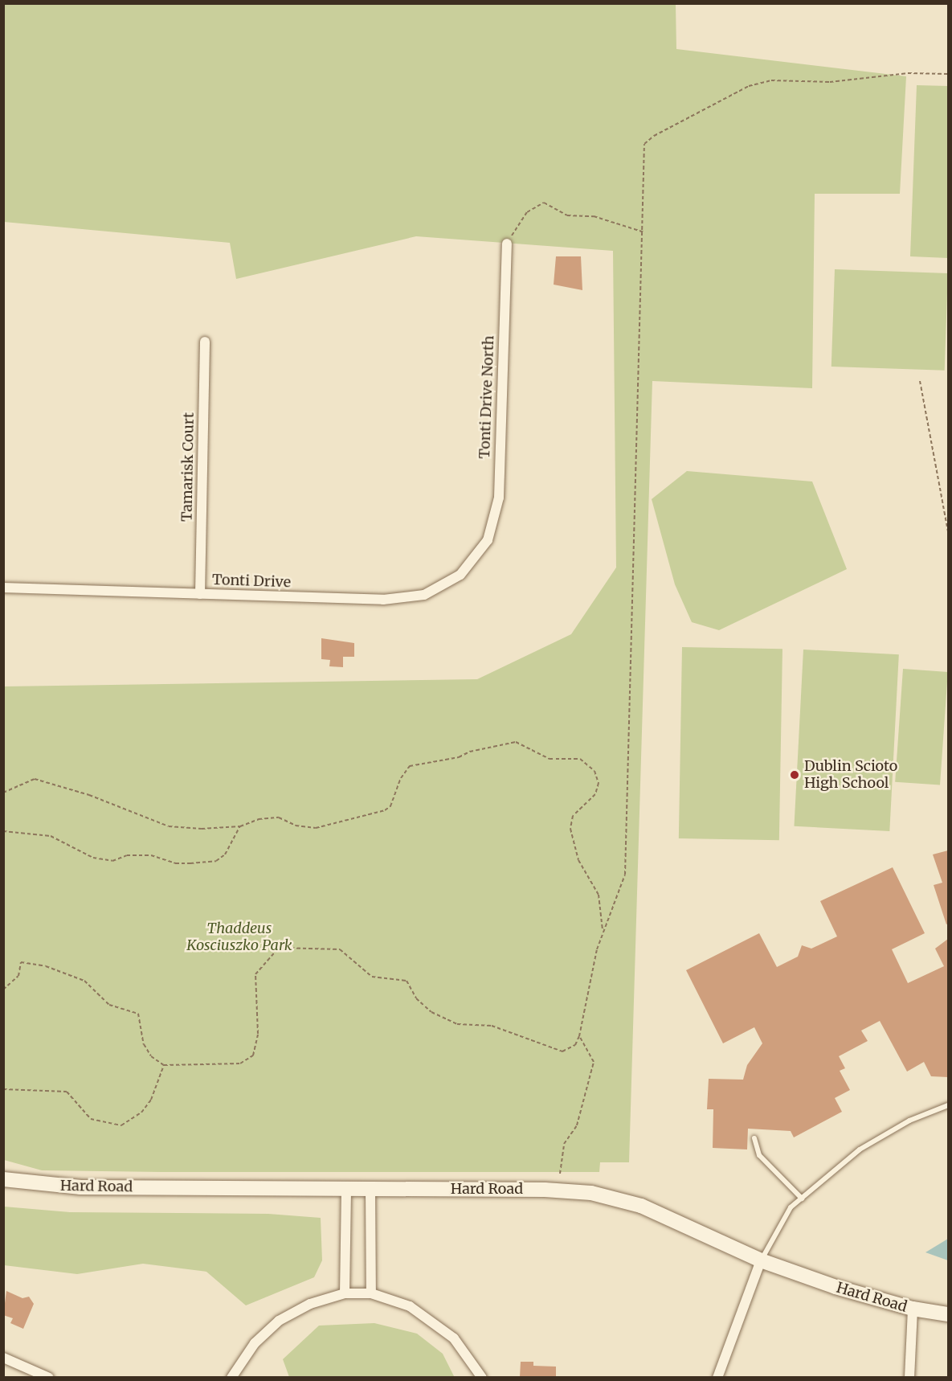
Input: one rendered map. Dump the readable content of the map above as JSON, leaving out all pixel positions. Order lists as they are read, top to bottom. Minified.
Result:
{"streets":{"main road":["Hard Road"],"street":["Tonti Drive North","Tamarisk Court","Tonti Drive"]},"crossings":[["Tonti Drive North","Tonti Drive"],["Tamarisk Court","Tonti Drive"]],"parks":["Thaddeus Kosciuszko Park"],"places":["Dublin Scioto High School"]}
